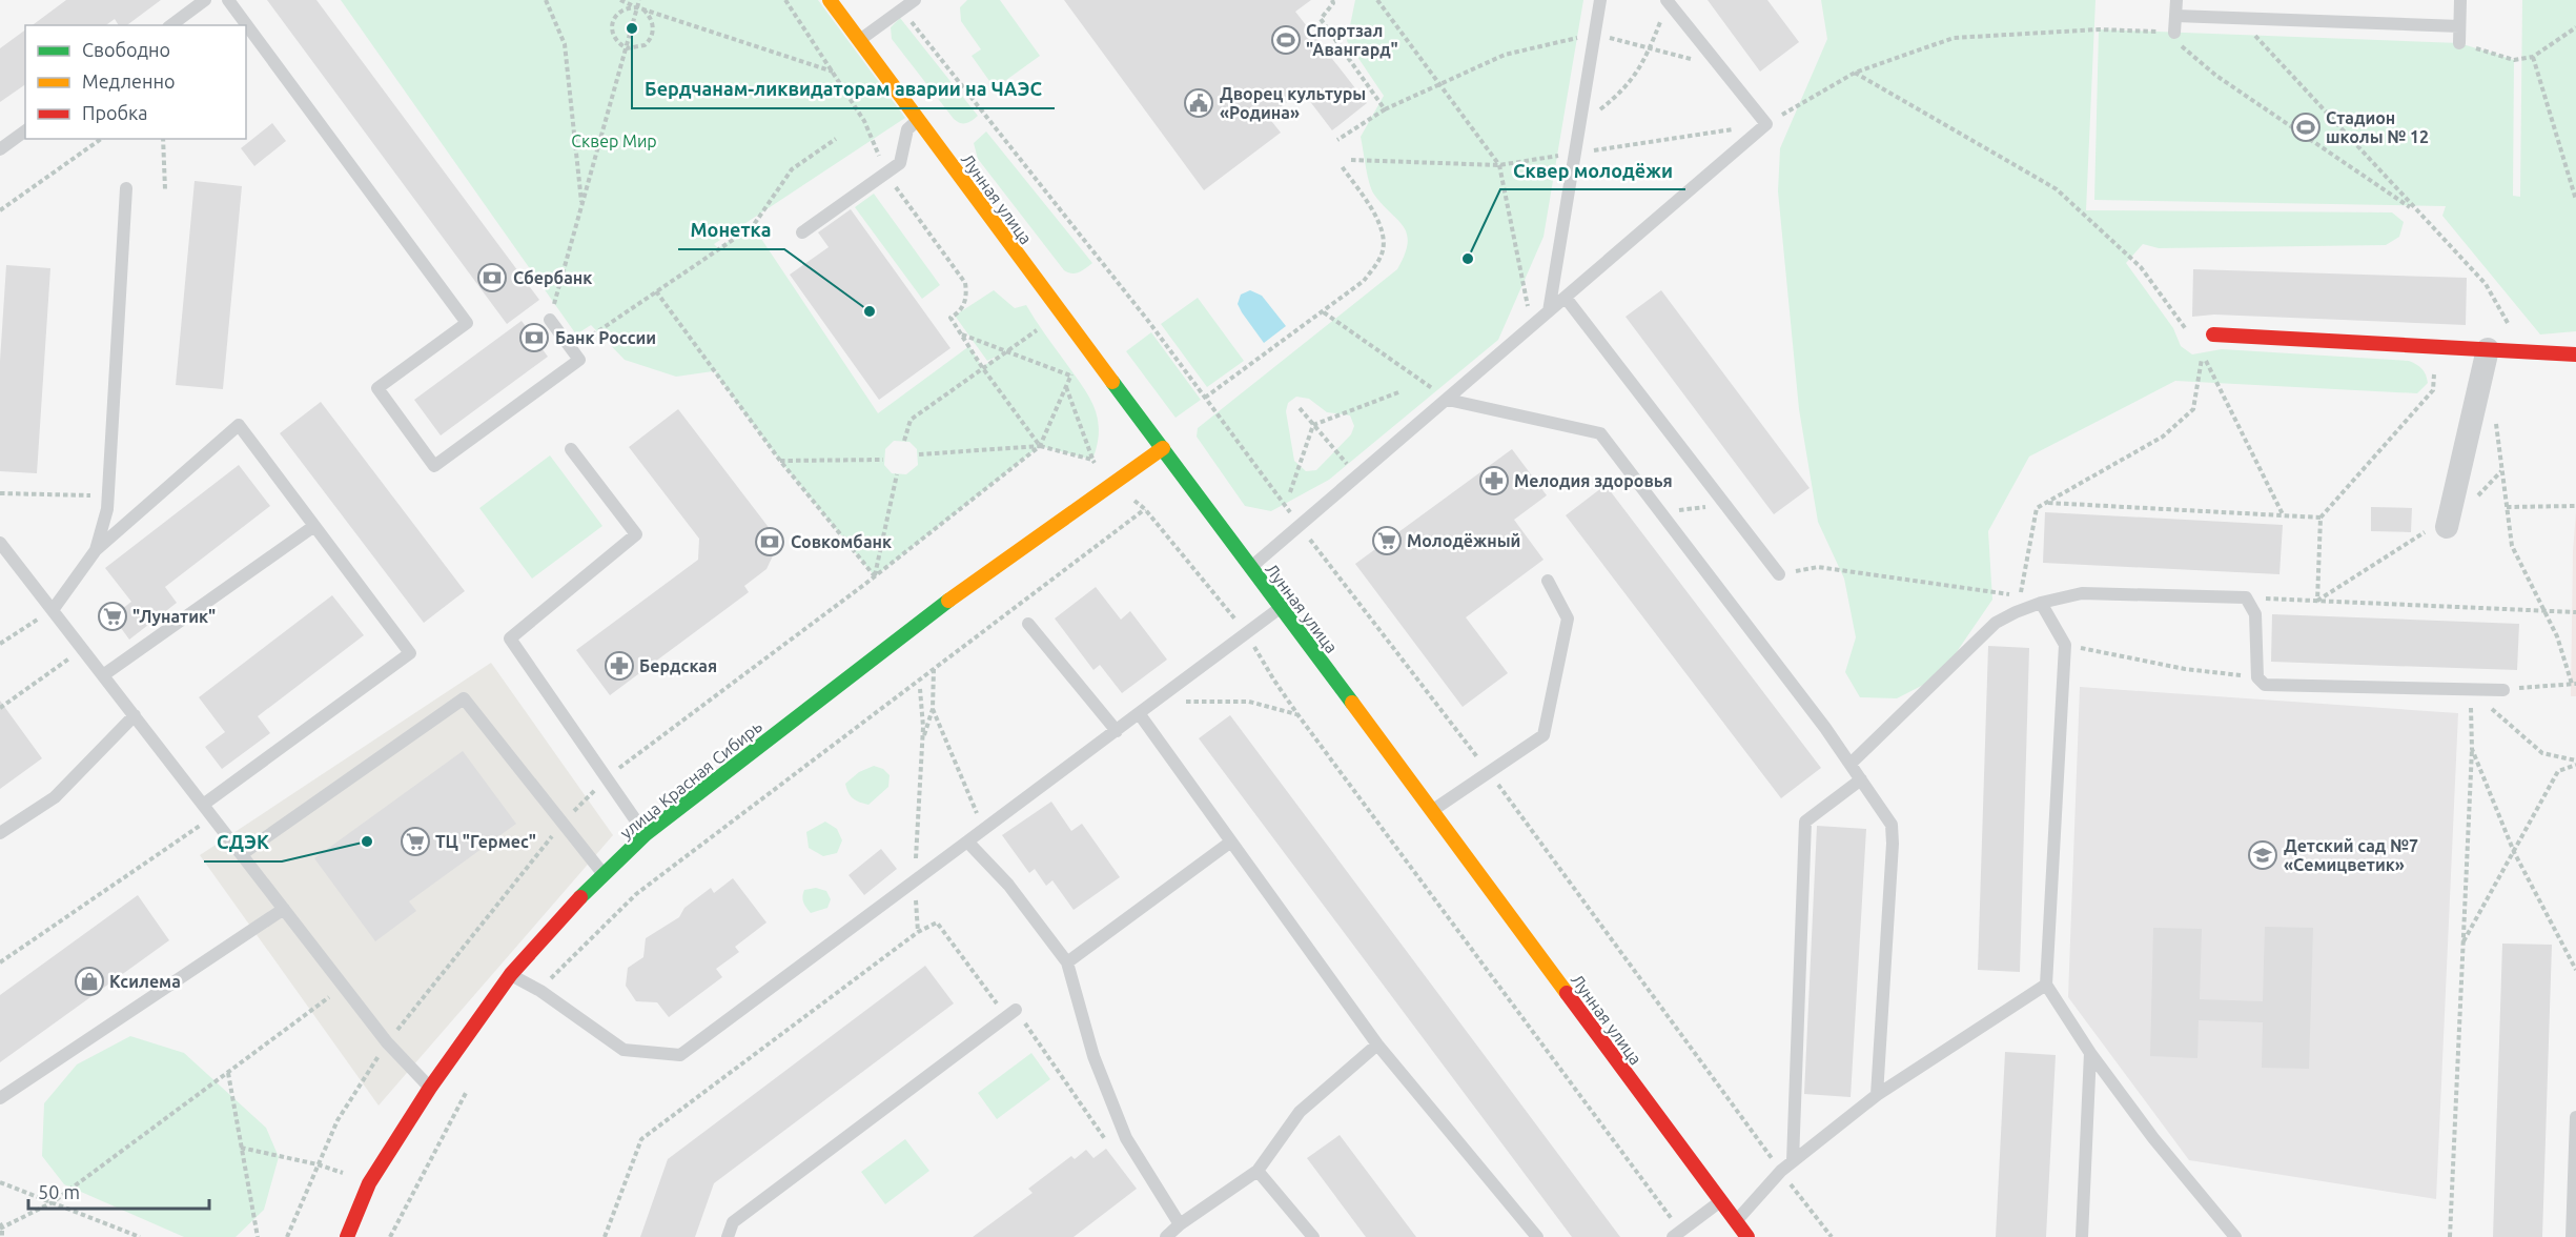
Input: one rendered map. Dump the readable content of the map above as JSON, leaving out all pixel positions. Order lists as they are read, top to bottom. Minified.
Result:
{"streets":{"street":["Лунная улица","улица Красная Сибирь"]},"crossings":[["Лунная улица","улица Красная Сибирь"]],"parks":["Сквер Мир"],"places":{"other":["Бердчанам-ликвидаторам аварии на ЧАЭС","Сквер молодёжи","Монетка","СДЭК"],"sports":["Спортзал \"Авангард\"","Стадион школы № 12"],"public building":["Дворец культуры «Родина»"],"bank":["Сбербанк","Банк России","Совкомбанк"],"pharmacy":["Мелодия здоровья","Бердская"],"supermarket":["Молодёжный","\"Лунатик\"","ТЦ \"Гермес\""],"school or university":["Детский сад №7 «Семицветик»"],"shop":["Ксилема"]},"legend":["Свободно","Медленно","Пробка"],"scale_bar":"50 m"}
